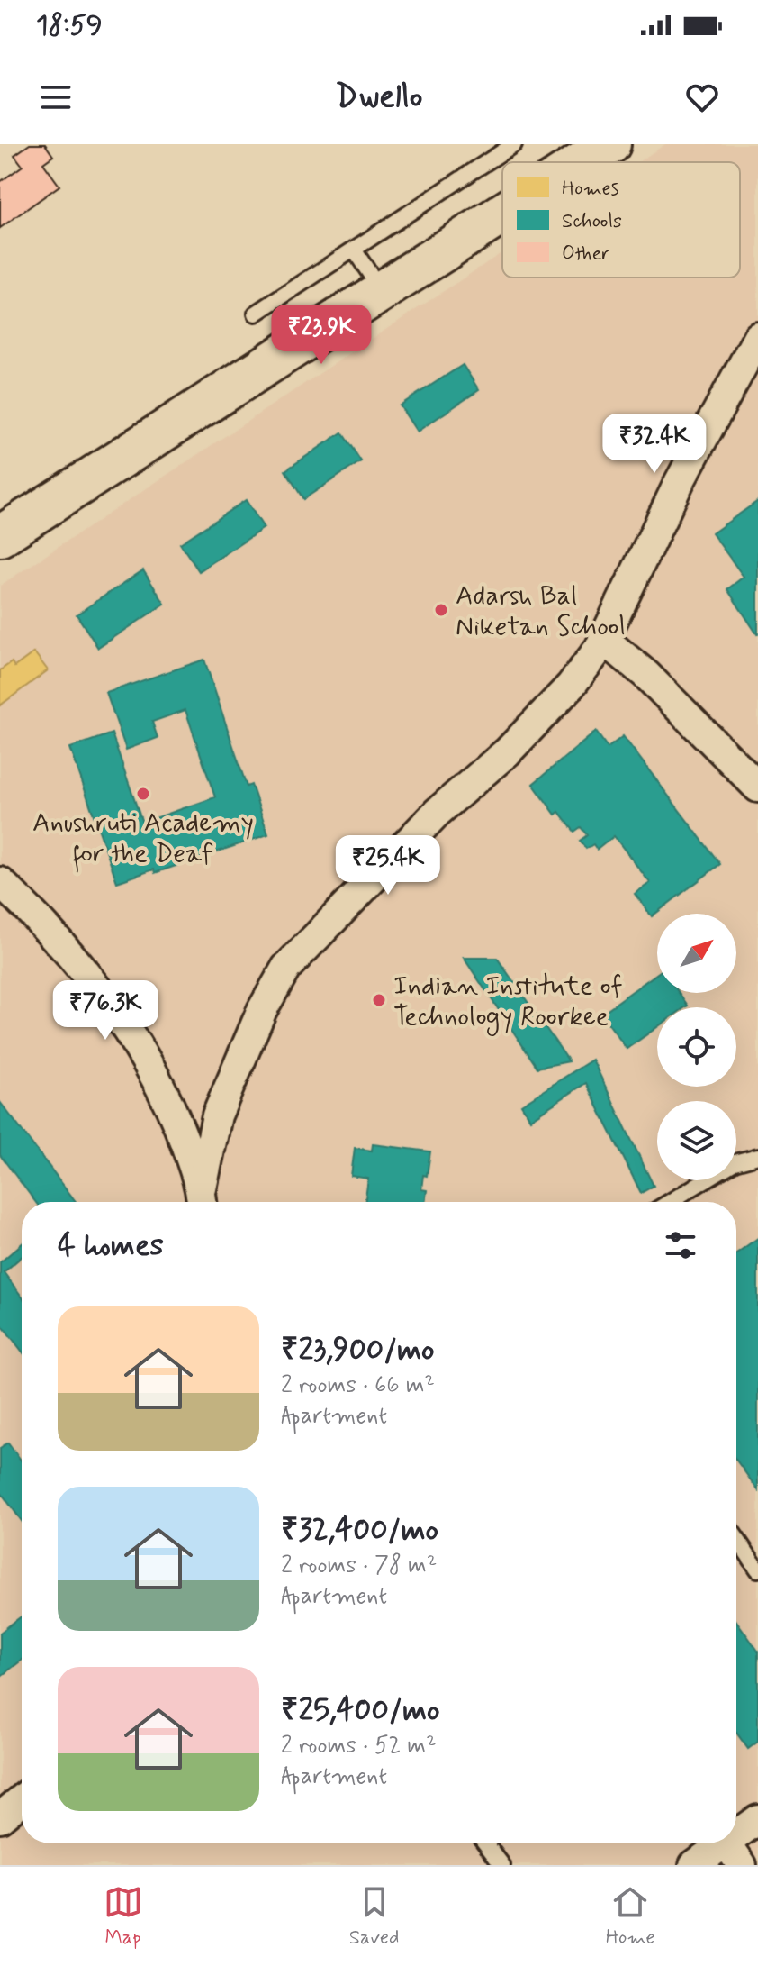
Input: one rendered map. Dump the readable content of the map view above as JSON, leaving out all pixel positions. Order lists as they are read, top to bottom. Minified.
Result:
{"places":["Adarsh Bal Niketan School","Anushruti Academy for the Deaf","Indian Institute of Technology Roorkee"],"legend":["Homes","Schools","Other"],"north":"top right","page":{"status":"18:59","header":"Dwello","price":["₹23.9K","₹32.4K","₹25.4K","₹76.3K"],"heading":"4 homes","list":[{"name":"₹23,900/mo","note":"2 rooms · 66 m² · Apartment"},{"name":"₹32,400/mo","note":"2 rooms · 78 m² · Apartment"},{"name":"₹25,400/mo","note":"2 rooms · 52 m² · Apartment"}],"tabs":["Map","Saved","Home"]}}
